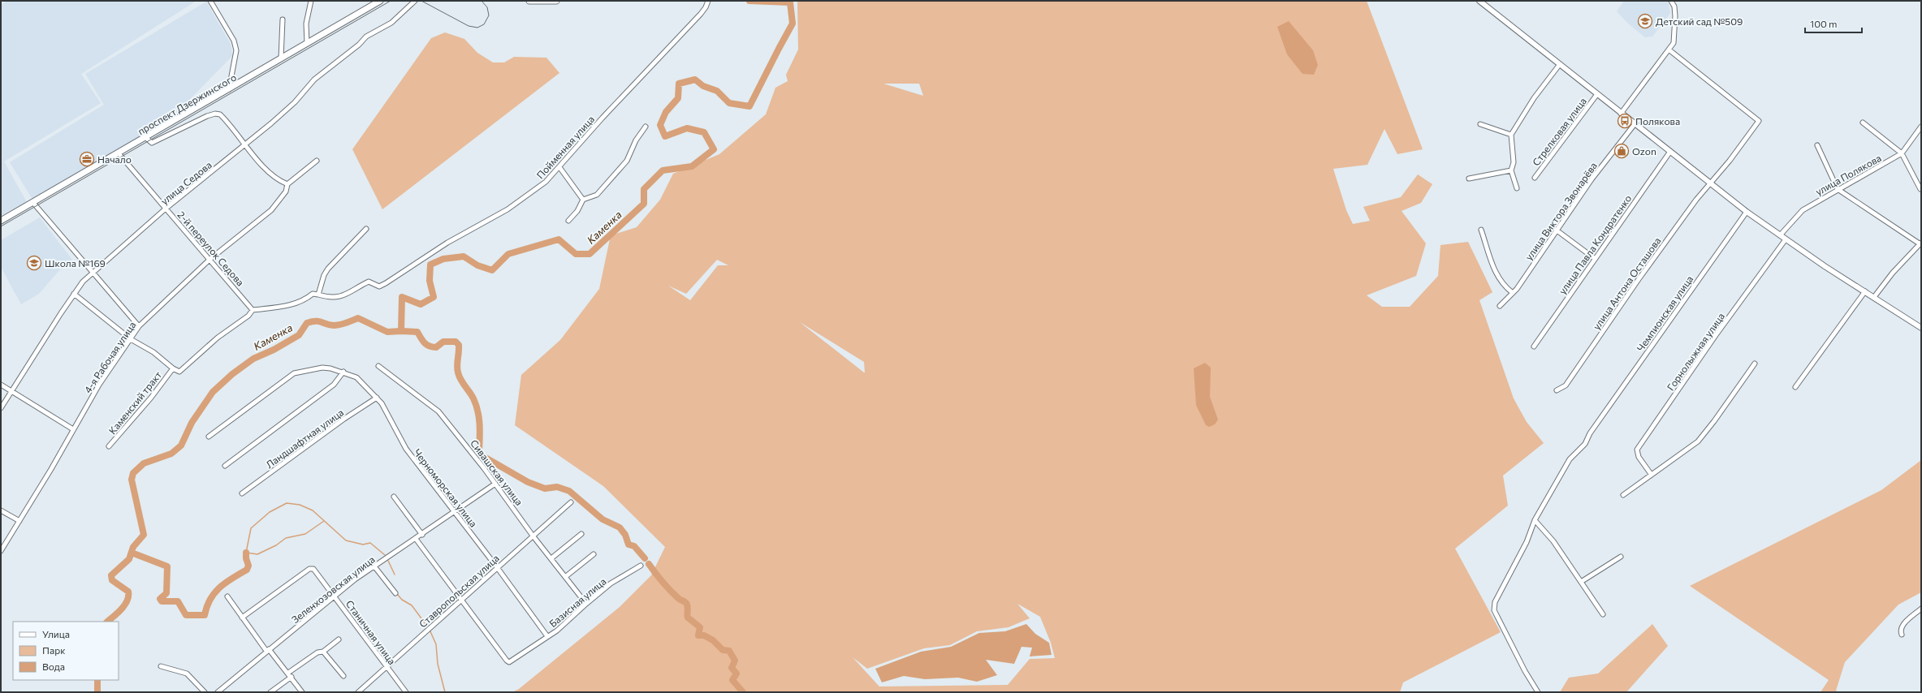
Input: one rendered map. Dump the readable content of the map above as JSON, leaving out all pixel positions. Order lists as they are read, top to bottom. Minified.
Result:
{"streets":{"main road":["проспект Дзержинского"],"street":["Стрелковая улица","Пойменная улица","улица Полякова","улица Седова","улица Виктора Звонарёва","улица Павла Кондратенко","2-й переулок Седова","улица Антона Осташова","Чемпионская улица","Горнолыжная улица","4-я Рабочая улица","Каменский тракт","Ландшафтная улица","Сивашская улица","Черноморская улица","Зеленхозовская улица","Ставропольская улица","Базисная улица","Станичная улица"]},"crossings":[["проспект Дзержинского","2-й переулок Седова"],["улица Седова","2-й переулок Седова"],["2-й переулок Седова","4-я Рабочая улица"],["Ландшафтная улица","Черноморская улица"],["Сивашская улица","Зеленхозовская улица"],["Сивашская улица","Ставропольская улица"],["Сивашская улица","Базисная улица"],["Черноморская улица","Зеленхозовская улица"],["Черноморская улица","Ставропольская улица"],["Черноморская улица","Базисная улица"],["Зеленхозовская улица","Станичная улица"],["Ставропольская улица","Базисная улица"],["Ставропольская улица","Станичная улица"]],"water":["Каменка"],"places":{"school or university":["Детский сад №509","Школа №169"],"bus stop":["Полякова"],"shop":["Ozon"],"office":["Начало"]},"legend":["Улица","Парк","Вода"],"scale_bar":"100 m"}
